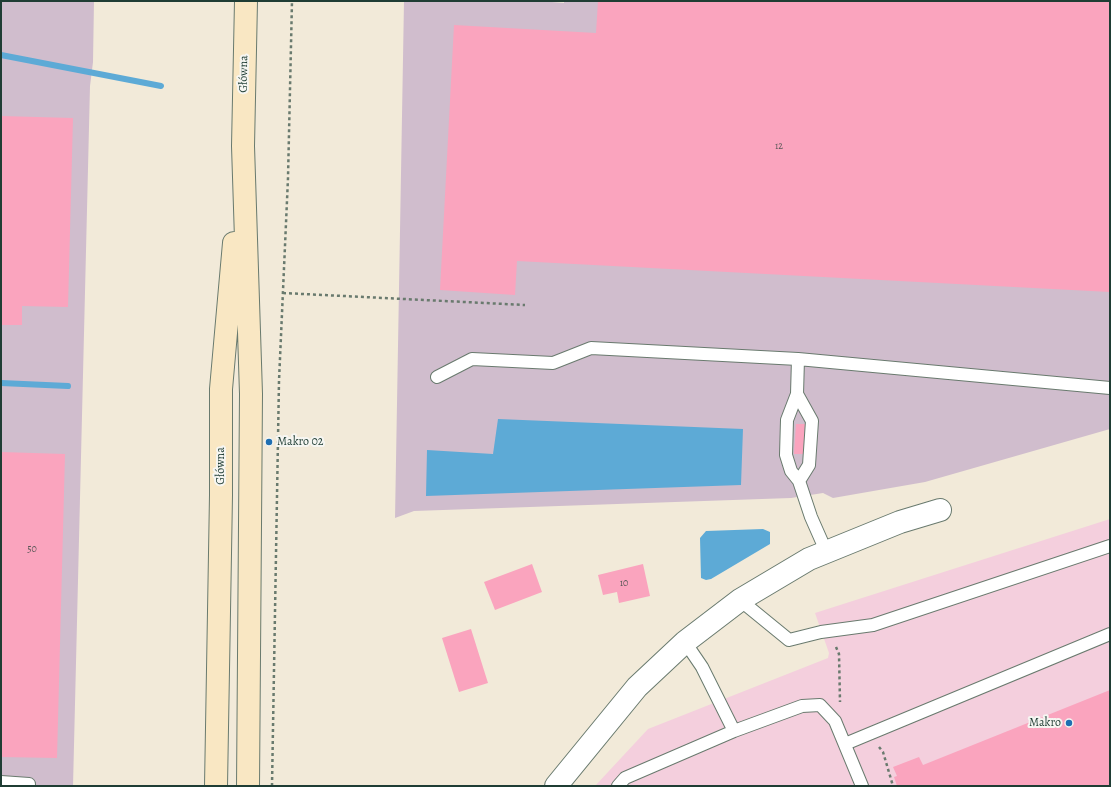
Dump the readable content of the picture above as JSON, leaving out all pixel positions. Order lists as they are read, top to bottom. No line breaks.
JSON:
{"streets":{"main road":["Główna"]},"places":["Makro 02","Makro"],"house_numbers":["12","50","10"]}
